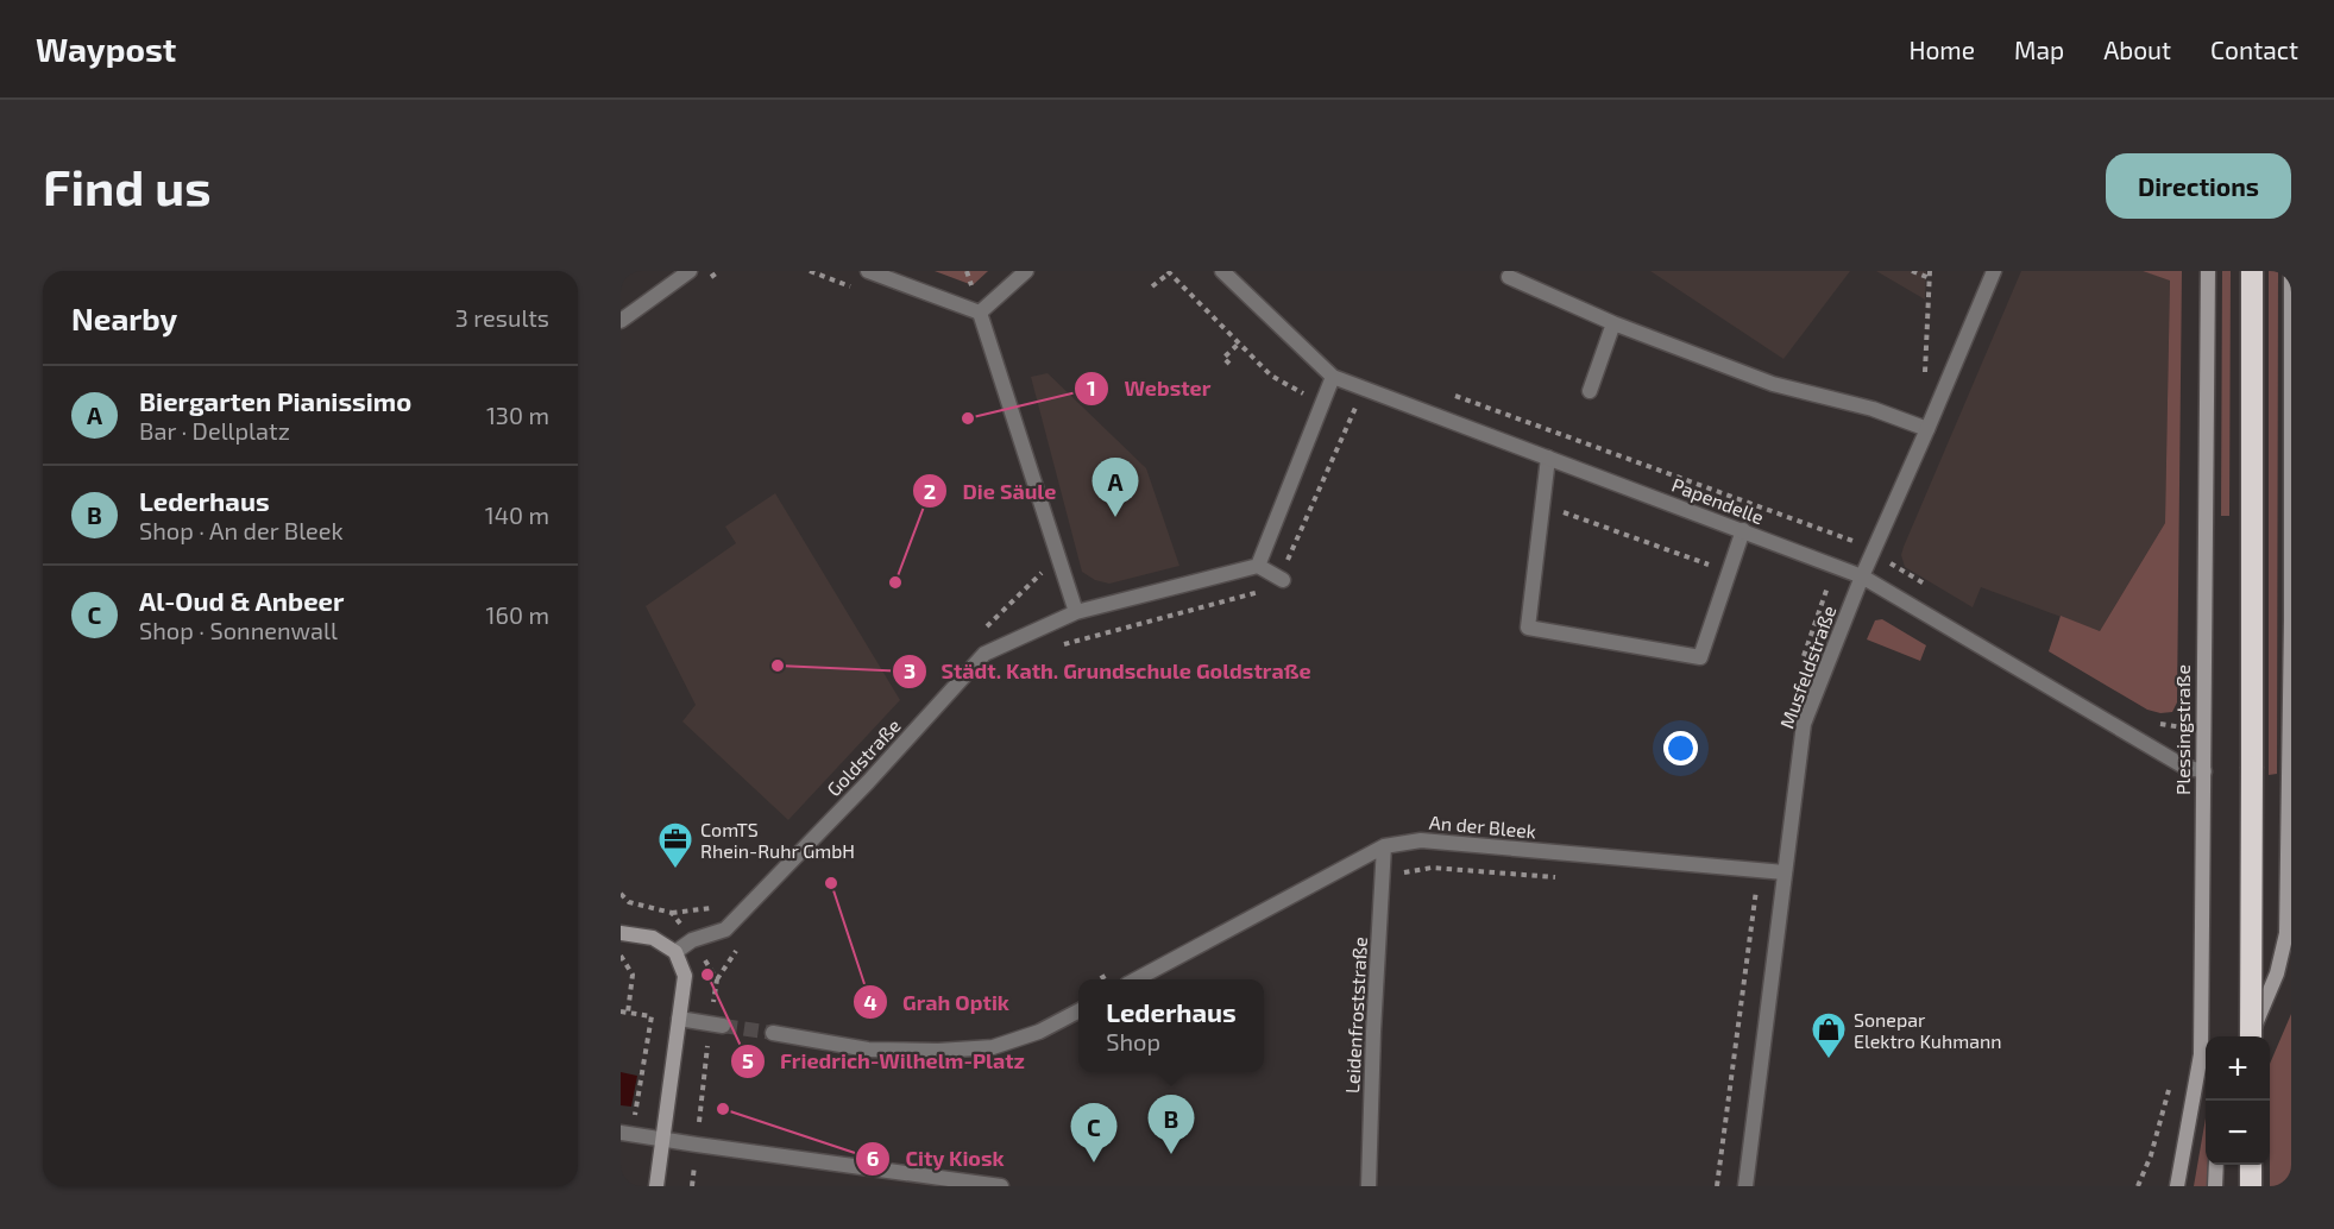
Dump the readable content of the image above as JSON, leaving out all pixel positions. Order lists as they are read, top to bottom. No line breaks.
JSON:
{"streets":{"main road":["Plessingstraße"],"street":["Papendelle","Musfeldstraße","Goldstraße","An der Bleek","Leidenfroststraße"]},"crossings":[["Papendelle","Musfeldstraße"],["Papendelle","Plessingstraße"],["Musfeldstraße","An der Bleek"],["An der Bleek","Leidenfroststraße"]],"places":{"other":["Webster","Die Säule","Städt. Kath. Grundschule Goldstraße","Grah Optik","Friedrich-Wilhelm-Platz","City Kiosk"],"office":["ComTS Rhein-Ruhr GmbH"],"shop":["Sonepar Elektro Kuhmann"]},"page":{"header":"Waypost","nav":["Home","Map","About","Contact"],"buttons":"Directions","title":"Find us","heading":["Nearby","3 results"],"list":[{"mark":"A","name":"Biergarten Pianissimo","note":"Bar · Dellplatz","value":"130 m"},{"mark":"B","name":"Lederhaus","note":"Shop · An der Bleek","value":"140 m"},{"mark":"C","name":"Al-Oud & Anbeer","note":"Shop · Sonnenwall","value":"160 m"}],"pins":["A","B","C"],"popup":["Lederhaus","Shop"],"map_buttons":["+","−"]}}
